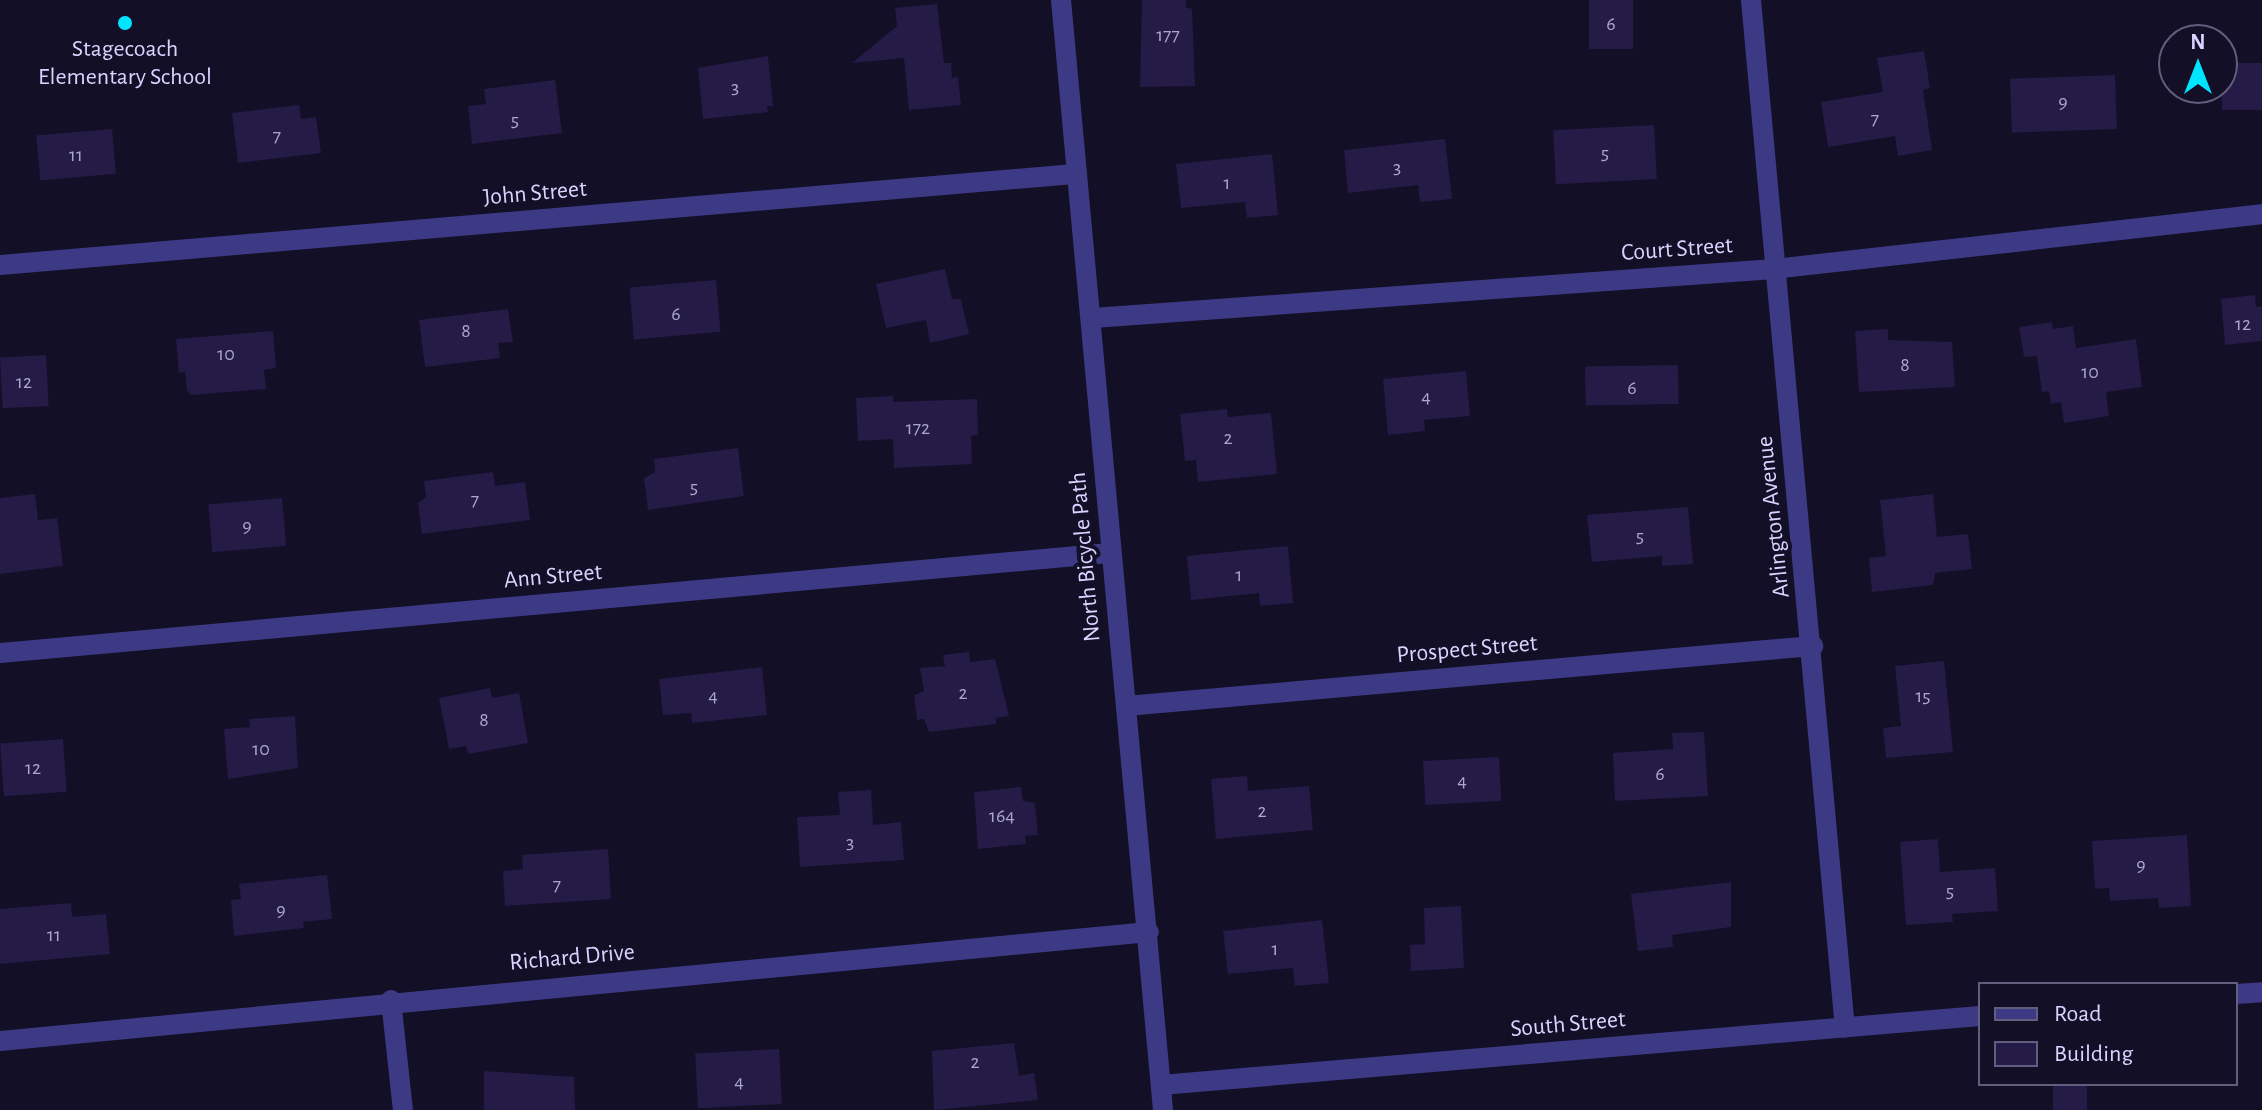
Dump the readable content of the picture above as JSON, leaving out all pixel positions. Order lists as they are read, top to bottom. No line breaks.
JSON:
{"streets":{"street":["John Street","Court Street","Arlington Avenue","North Bicycle Path","Ann Street","Prospect Street","Richard Drive","South Street"]},"crossings":[["John Street","North Bicycle Path"],["Court Street","Arlington Avenue"],["Court Street","North Bicycle Path"],["Arlington Avenue","Prospect Street"],["Arlington Avenue","South Street"],["North Bicycle Path","Ann Street"],["North Bicycle Path","Prospect Street"],["North Bicycle Path","Richard Drive"],["North Bicycle Path","South Street"]],"places":["Stagecoach Elementary School"],"house_numbers":["6","177","3","9","7","5","7","5","11","3","1","6","12","8","10","8","10","12","6","4","172","2","5","7","9","5","1","2","4","15","8","10","12","6","4","2","164","3","9","7","5","9","11","1","2","4"],"legend":["Road","Building"],"north":"top"}
